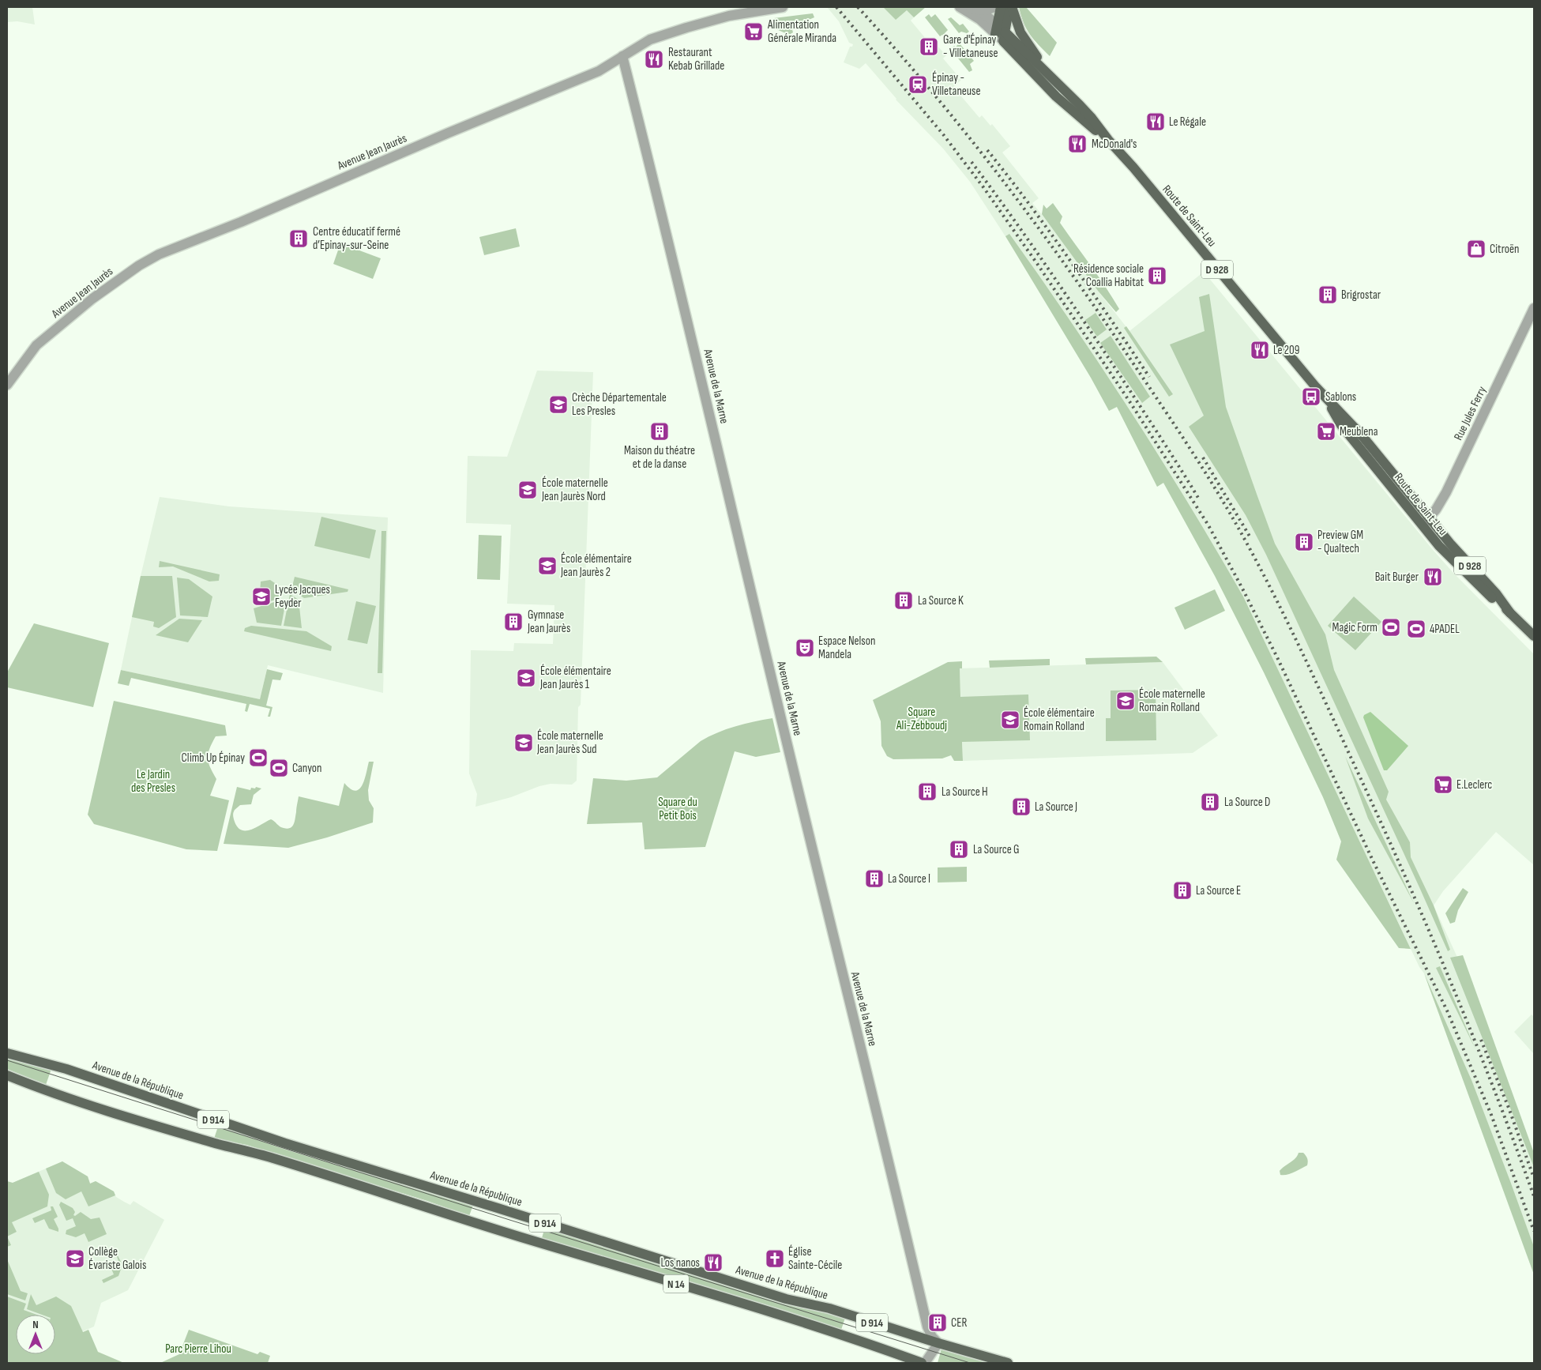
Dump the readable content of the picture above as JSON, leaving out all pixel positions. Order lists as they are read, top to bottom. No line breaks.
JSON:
{"streets":{"main road":["Route de Saint-Leu","D 928","Avenue de la République","D 914","N 14"],"street":["Avenue Jean Jaurès","Avenue de la Marne","Rue Jules Ferry"]},"crossings":[["Avenue Jean Jaurès","Avenue de la Marne"],["Route de Saint-Leu","Rue Jules Ferry"],["Avenue de la Marne","Avenue de la République"],["D 914","N 14"]],"parks":["Square Ali-Zebboudj","Le Jardin des Presles","Square du Petit Bois","Parc Pierre Lihou"],"places":{"supermarket":["Alimentation Générale Miranda","Meublena","E.Leclerc"],"building":["Gare d'Épinay - Villetaneuse","Centre éducatif fermé d’Epinay-sur-Seine","Résidence sociale Coallia Habitat","Brigrostar","Maison du théatre et de la danse","Preview GM - Qualtech","La Source K","Gymnase Jean Jaurès","La Source H","La Source D","La Source J","La Source G","La Source I","La Source E","CER"],"restaurant":["Restaurant Kebab Grillade","Le Régale","McDonald's","Le 209","Bait Burger","Los nanos"],"station":["Épinay - Villetaneuse"],"shop":["Citroën"],"bus stop":["Sablons"],"school or university":["Crèche Départementale Les Presles","École maternelle Jean Jaurès Nord","École élémentaire Jean Jaurès 2","Lycée Jacques Feyder","École élémentaire Jean Jaurès 1","École maternelle Romain Rolland","École élémentaire Romain Rolland","École maternelle Jean Jaurès Sud","Collège Évariste Galois"],"sports":["Magic Form","4PADEL","Climb Up Épinay","Canyon"],"theatre":["Espace Nelson Mandela"],"church":["Église Sainte-Cécile"]},"north":"top"}
